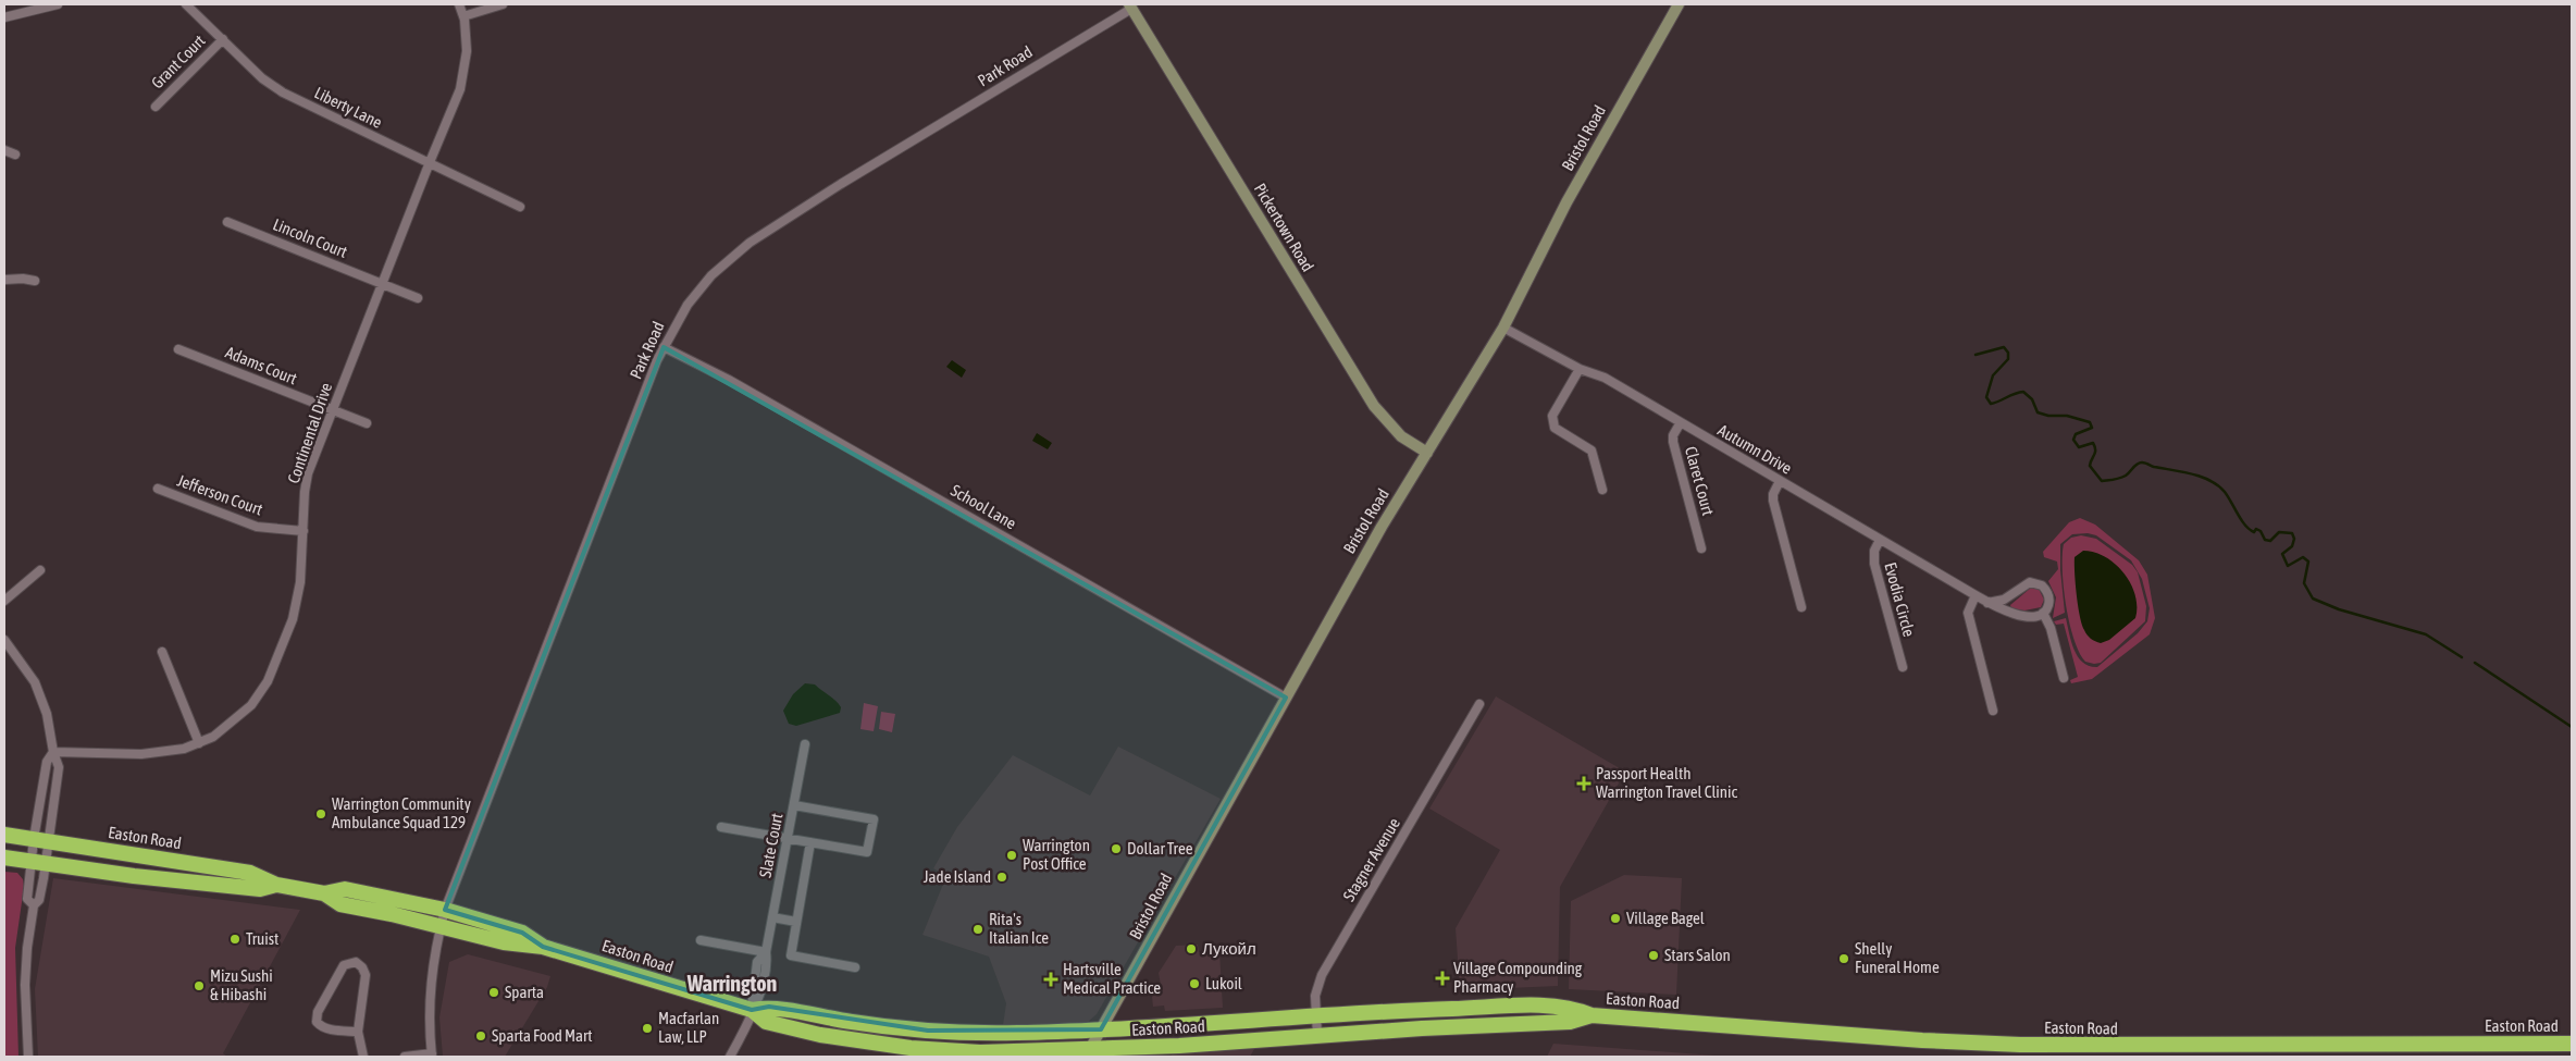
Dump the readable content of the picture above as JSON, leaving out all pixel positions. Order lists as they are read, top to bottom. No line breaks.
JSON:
{"streets":{"highway":["Easton Road"],"main road":["Bristol Road","Pickertown Road"],"street":["Grant Court","Park Road","Liberty Lane","Lincoln Court","Adams Court","Continental Drive","Autumn Drive","Claret Court","Jefferson Court","School Lane","Evodia Circle","Slate Court","Stagner Avenue"]},"crossings":[["Grant Court","Liberty Lane"],["Park Road","Pickertown Road"],["Park Road","School Lane"],["Park Road","Easton Road"],["Liberty Lane","Continental Drive"],["Bristol Road","Pickertown Road"],["Bristol Road","Autumn Drive"],["Bristol Road","School Lane"],["Bristol Road","Easton Road"],["Lincoln Court","Continental Drive"],["Adams Court","Continental Drive"],["Continental Drive","Jefferson Court"],["Autumn Drive","Claret Court"],["Autumn Drive","Evodia Circle"],["Easton Road","Slate Court"],["Easton Road","Stagner Avenue"]],"districts":["Warrington"],"places":{"health":["Passport Health Warrington Travel Clinic","Village Compounding Pharmacy","Hartsville Medical Practice"],"other":["Warrington Community Ambulance Squad 129","Dollar Tree","Warrington Post Office","Jade Island","Village Bagel","Rita's Italian Ice","Truist","Лукойл","Stars Salon","Shelly Funeral Home","Lukoil","Mizu Sushi & Hibashi","Sparta","Macfarlan Law, LLP","Sparta Food Mart"]}}
